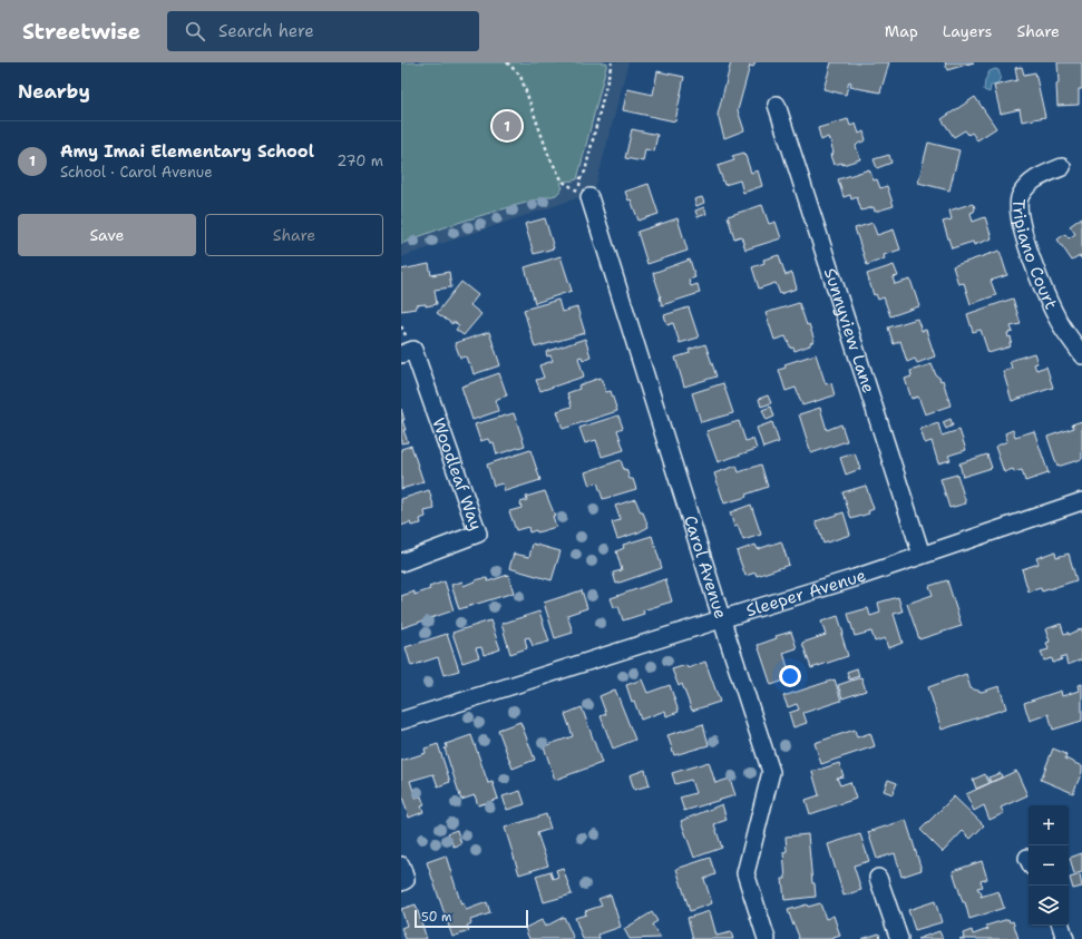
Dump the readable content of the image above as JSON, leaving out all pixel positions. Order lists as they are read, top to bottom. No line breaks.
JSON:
{"streets":{"street":["Tripiano Court","Sunnyview Lane","Woodleaf Way","Carol Avenue","Sleeper Avenue"]},"crossings":[["Sunnyview Lane","Sleeper Avenue"],["Carol Avenue","Sleeper Avenue"]],"scale_bar":"50 m","page":{"header":"Streetwise","search":"Search here","nav":["Map","Layers","Share"],"heading":"Nearby","pins":"1","list":[{"mark":"1","name":"Amy Imai Elementary School","note":"School · Carol Avenue","value":"270 m"}],"buttons":["Save","Share"],"map_buttons":["+","−"],"scale":"50 m"}}
